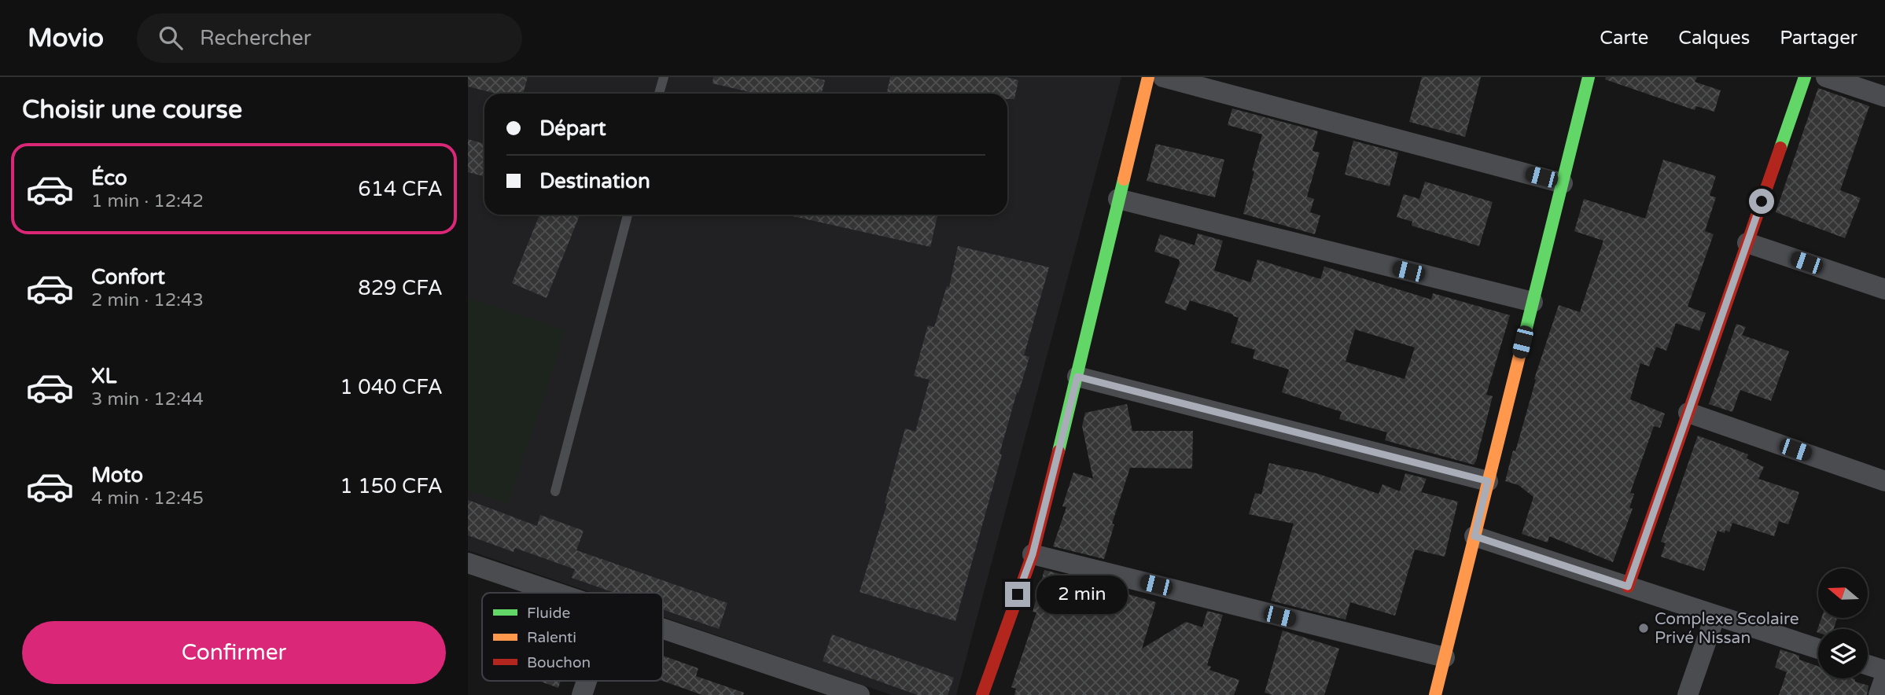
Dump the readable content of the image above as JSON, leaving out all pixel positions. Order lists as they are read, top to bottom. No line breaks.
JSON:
{"places":["Complexe Scolaire Privé Nissan"],"legend":["Fluide","Ralenti","Bouchon"],"north":"left","page":{"header":"Movio","search":"Rechercher","nav":["Carte","Calques","Partager"],"heading":"Choisir une course","banner":["Départ","Destination"],"list":[{"name":"Éco","note":"1 min · 12:42","value":"614 CFA"},{"name":"Confort","note":"2 min · 12:43","value":"829 CFA"},{"name":"XL","note":"3 min · 12:44","value":"1 040 CFA"},{"name":"Moto","note":"4 min · 12:45","value":"1 150 CFA"}],"bubble":"2 min","buttons":"Confirmer"}}
